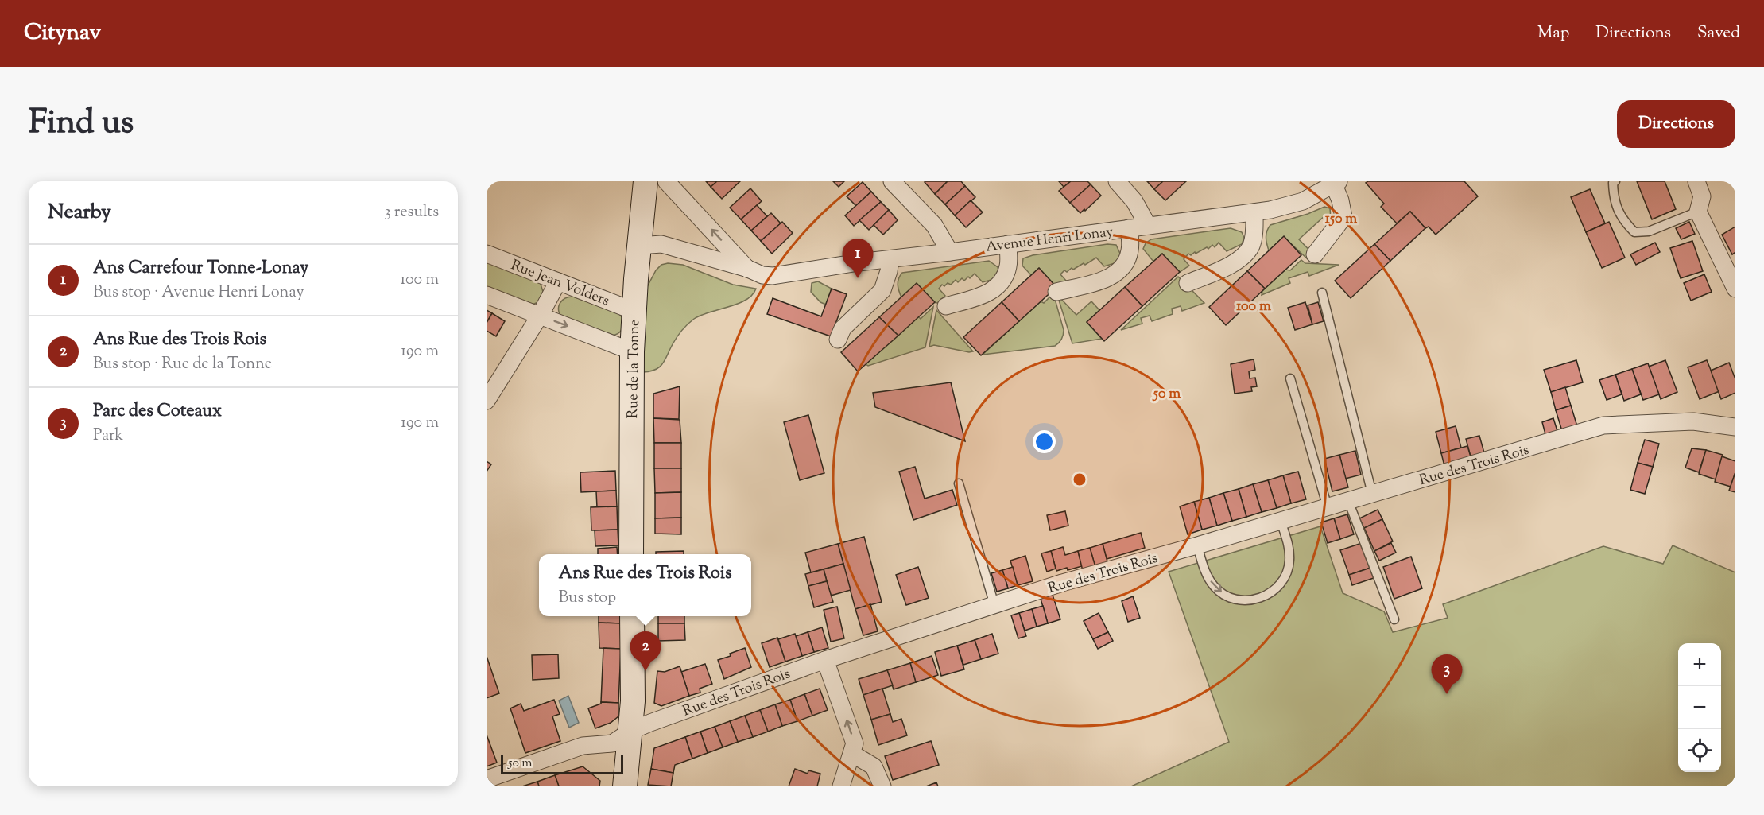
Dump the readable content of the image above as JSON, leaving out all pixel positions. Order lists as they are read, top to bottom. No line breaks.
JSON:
{"streets":{"street":["Avenue Henri Lonay","Rue Jean Volders","Rue de la Tonne","Rue des Trois Rois"]},"crossings":[["Avenue Henri Lonay","Rue de la Tonne"],["Rue Jean Volders","Rue de la Tonne"]],"scale_bar":"50 m","page":{"header":"Citynav","nav":["Map","Directions","Saved"],"title":"Find us","buttons":"Directions","heading":["Nearby","3 results"],"pins":["1","2","3"],"list":[{"mark":"1","name":"Ans Carrefour Tonne-Lonay","note":"Bus stop · Avenue Henri Lonay","value":"100 m"},{"mark":"2","name":"Ans Rue des Trois Rois","note":"Bus stop · Rue de la Tonne","value":"190 m"},{"mark":"3","name":"Parc des Coteaux","note":"Park","value":"190 m"}],"popup":["Ans Rue des Trois Rois","Bus stop"],"map_buttons":["+","−"],"scale":"50 m"},"rings":["150 m","100 m","50 m"]}
